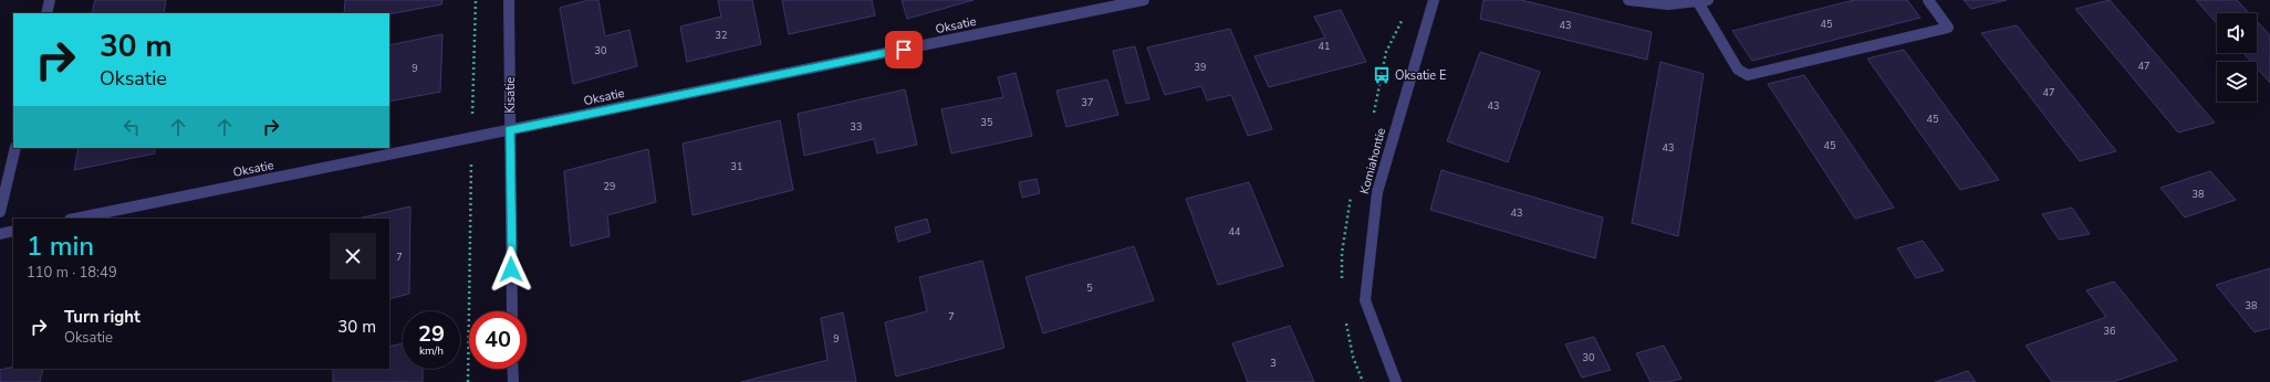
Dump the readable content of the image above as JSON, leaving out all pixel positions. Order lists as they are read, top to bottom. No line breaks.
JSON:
{"streets":{"street":["Oksatie","Kisatie","Komiahontie"]},"crossings":[["Oksatie","Kisatie"]],"places":{"bus stop":["Oksatie E"]},"house_numbers":["45","43","32","41","30","47","39","9","47","37","43","45","35","33","45","43","31","29","38","43","44","7","5","38","7","36","9","30","3"],"page":{"turn":["30 m","Oksatie"],"heading":["1 min","110 m · 18:49"],"list":[{"name":"Turn right","note":"Oksatie","value":"30 m"}],"speed":"29 km/h","limit":"40"}}
